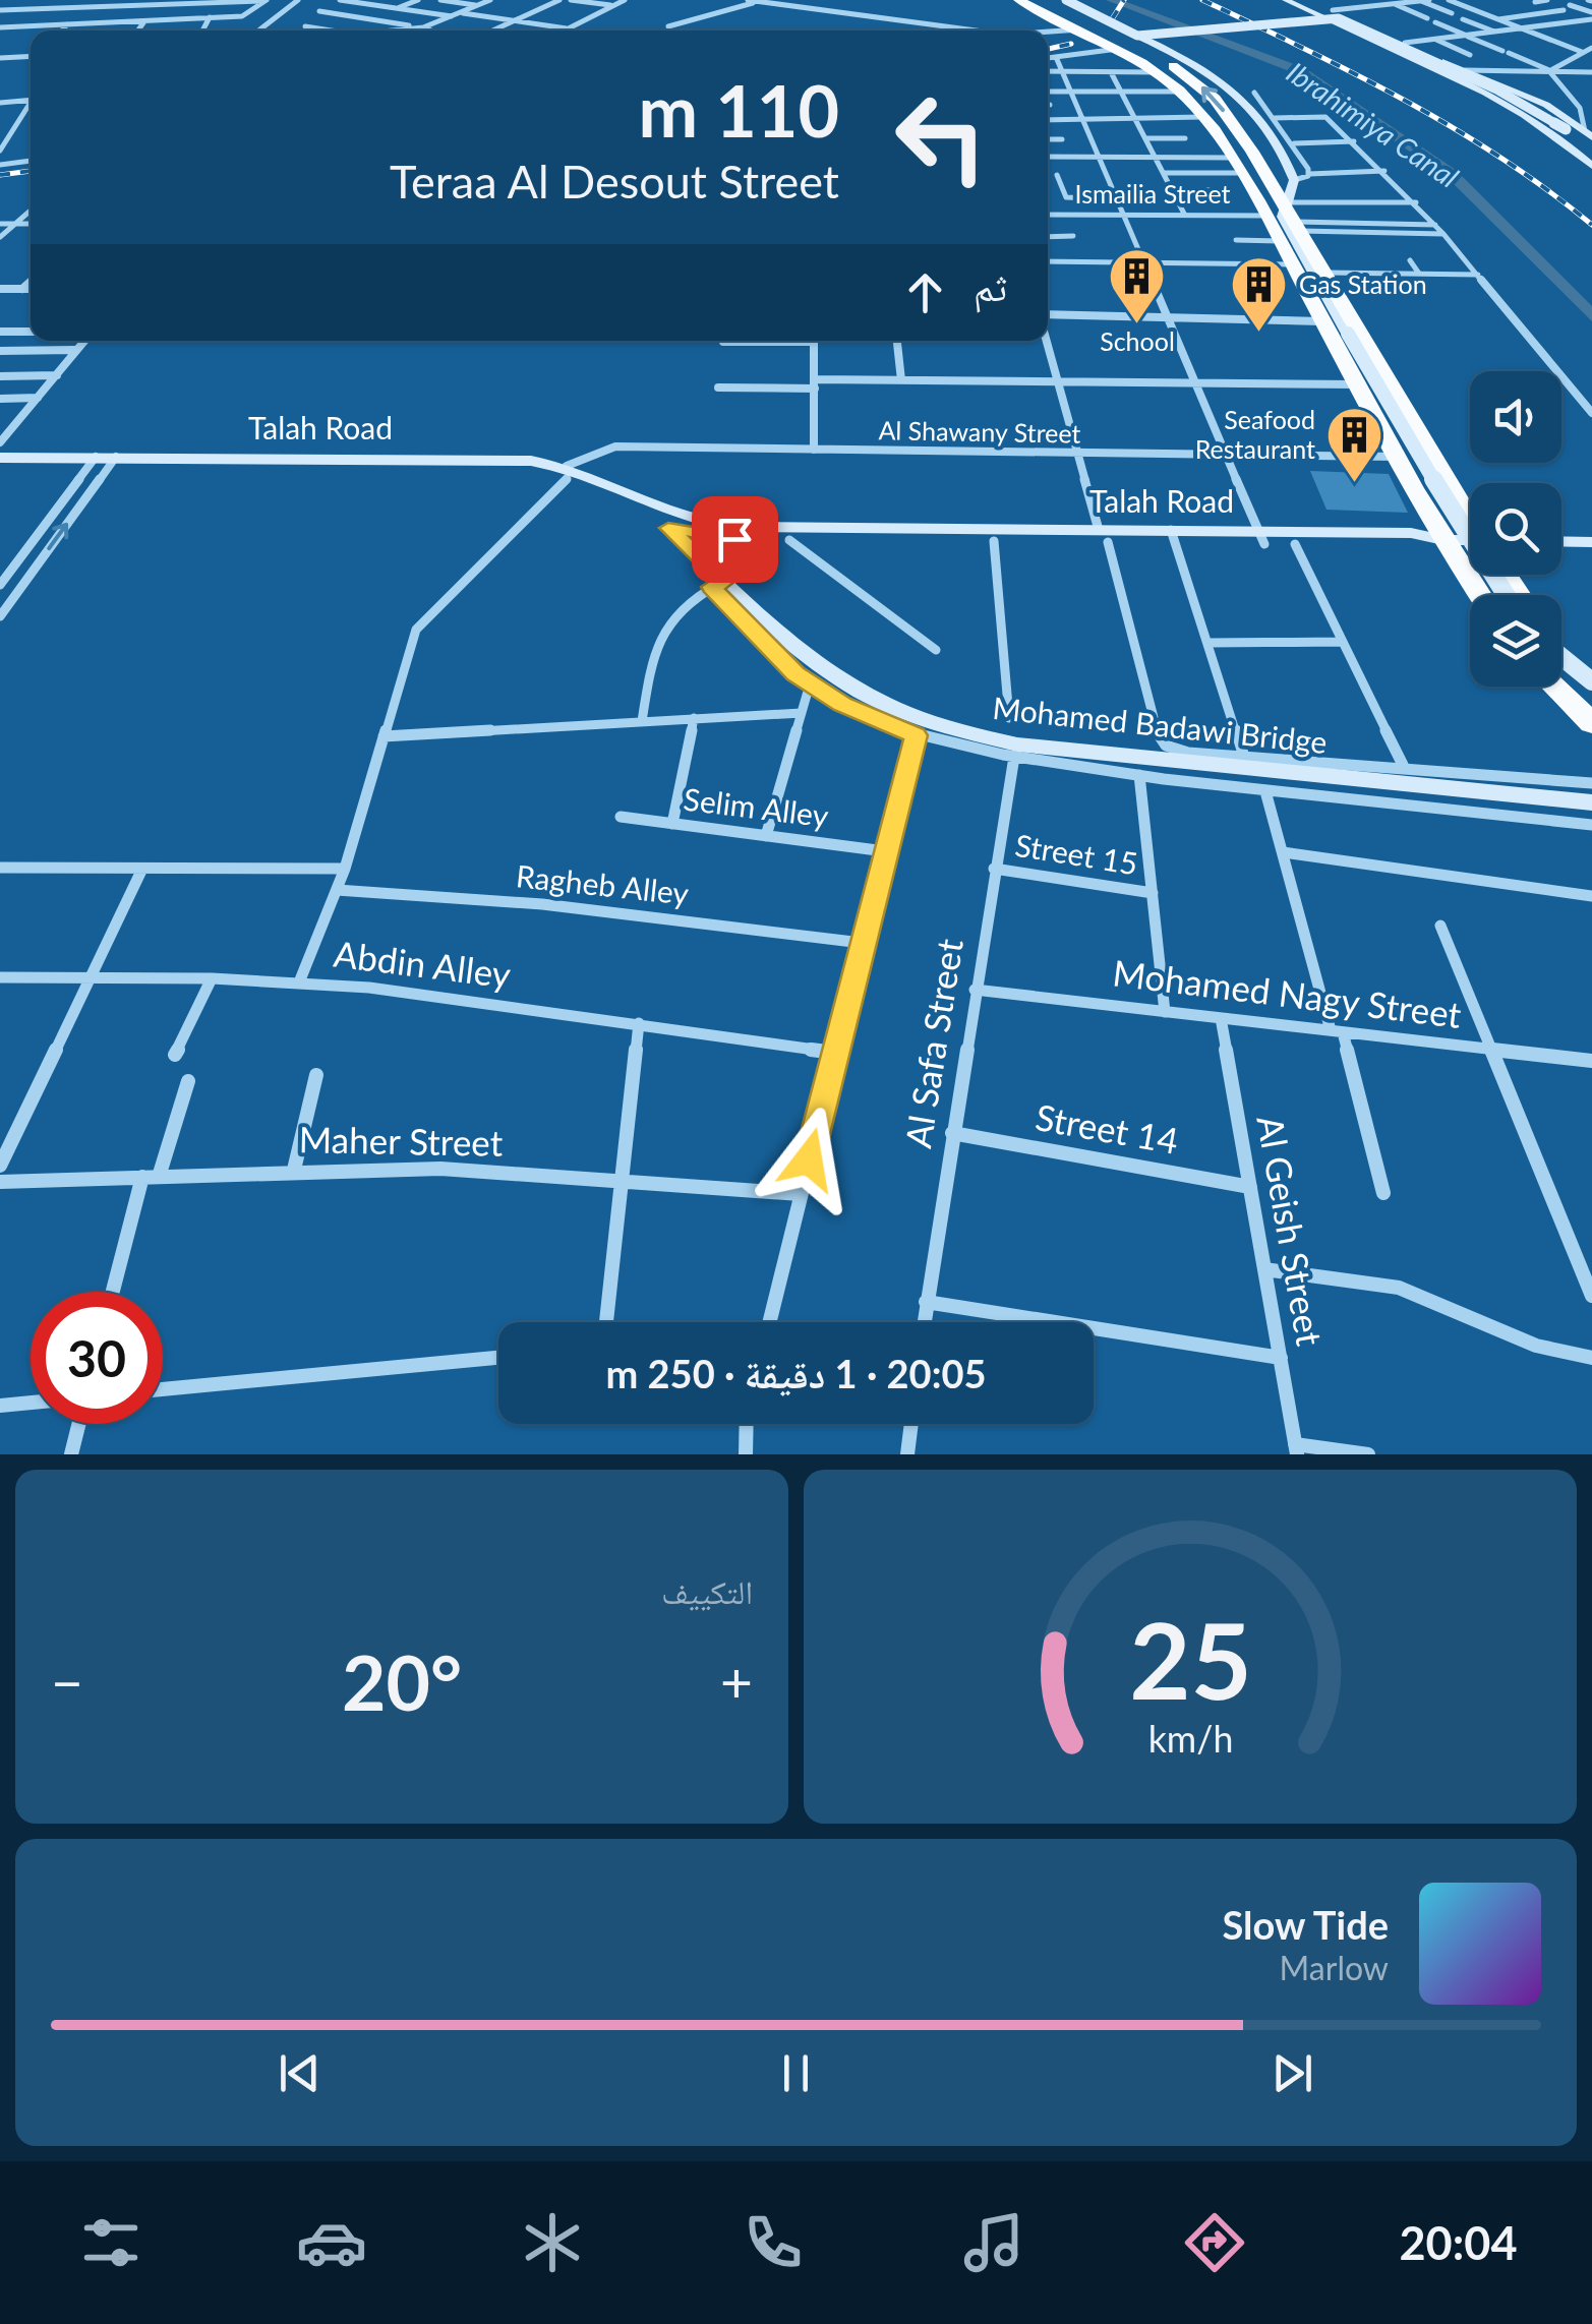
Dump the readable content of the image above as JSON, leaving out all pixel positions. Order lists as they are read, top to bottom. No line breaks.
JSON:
{"streets":{"main road":["Talah Road","Mohamed Badawi Bridge"],"street":["Ismailia Street","Al Shawany Street","Selim Alley","Street 15","Ragheb Alley","Abdin Alley","Mohamed Nagy Street","Al Safa Street","Street 14","Maher Street","Al Geish Street"]},"crossings":[["Talah Road","Al Shawany Street"],["Talah Road","Mohamed Badawi Bridge"],["Street 15","Al Safa Street"],["Mohamed Nagy Street","Al Safa Street"],["Mohamed Nagy Street","Al Geish Street"],["Al Safa Street","Street 14"],["Street 14","Al Geish Street"]],"water":["Ibrahimiya Canal"],"places":{"building":["School","Gas Station","Seafood Restaurant"]},"page":{"turn":["110 m","Teraa Al Desout Street"],"then":"ثم","limit":"30","trip":"20:05 · 1 دقيقة · 250 m","tile":"التكييف","heat":["−","20°","+"],"song":["Slow Tide","Marlow"],"tabs":"20:04","gauge":["25","km/h"]}}
